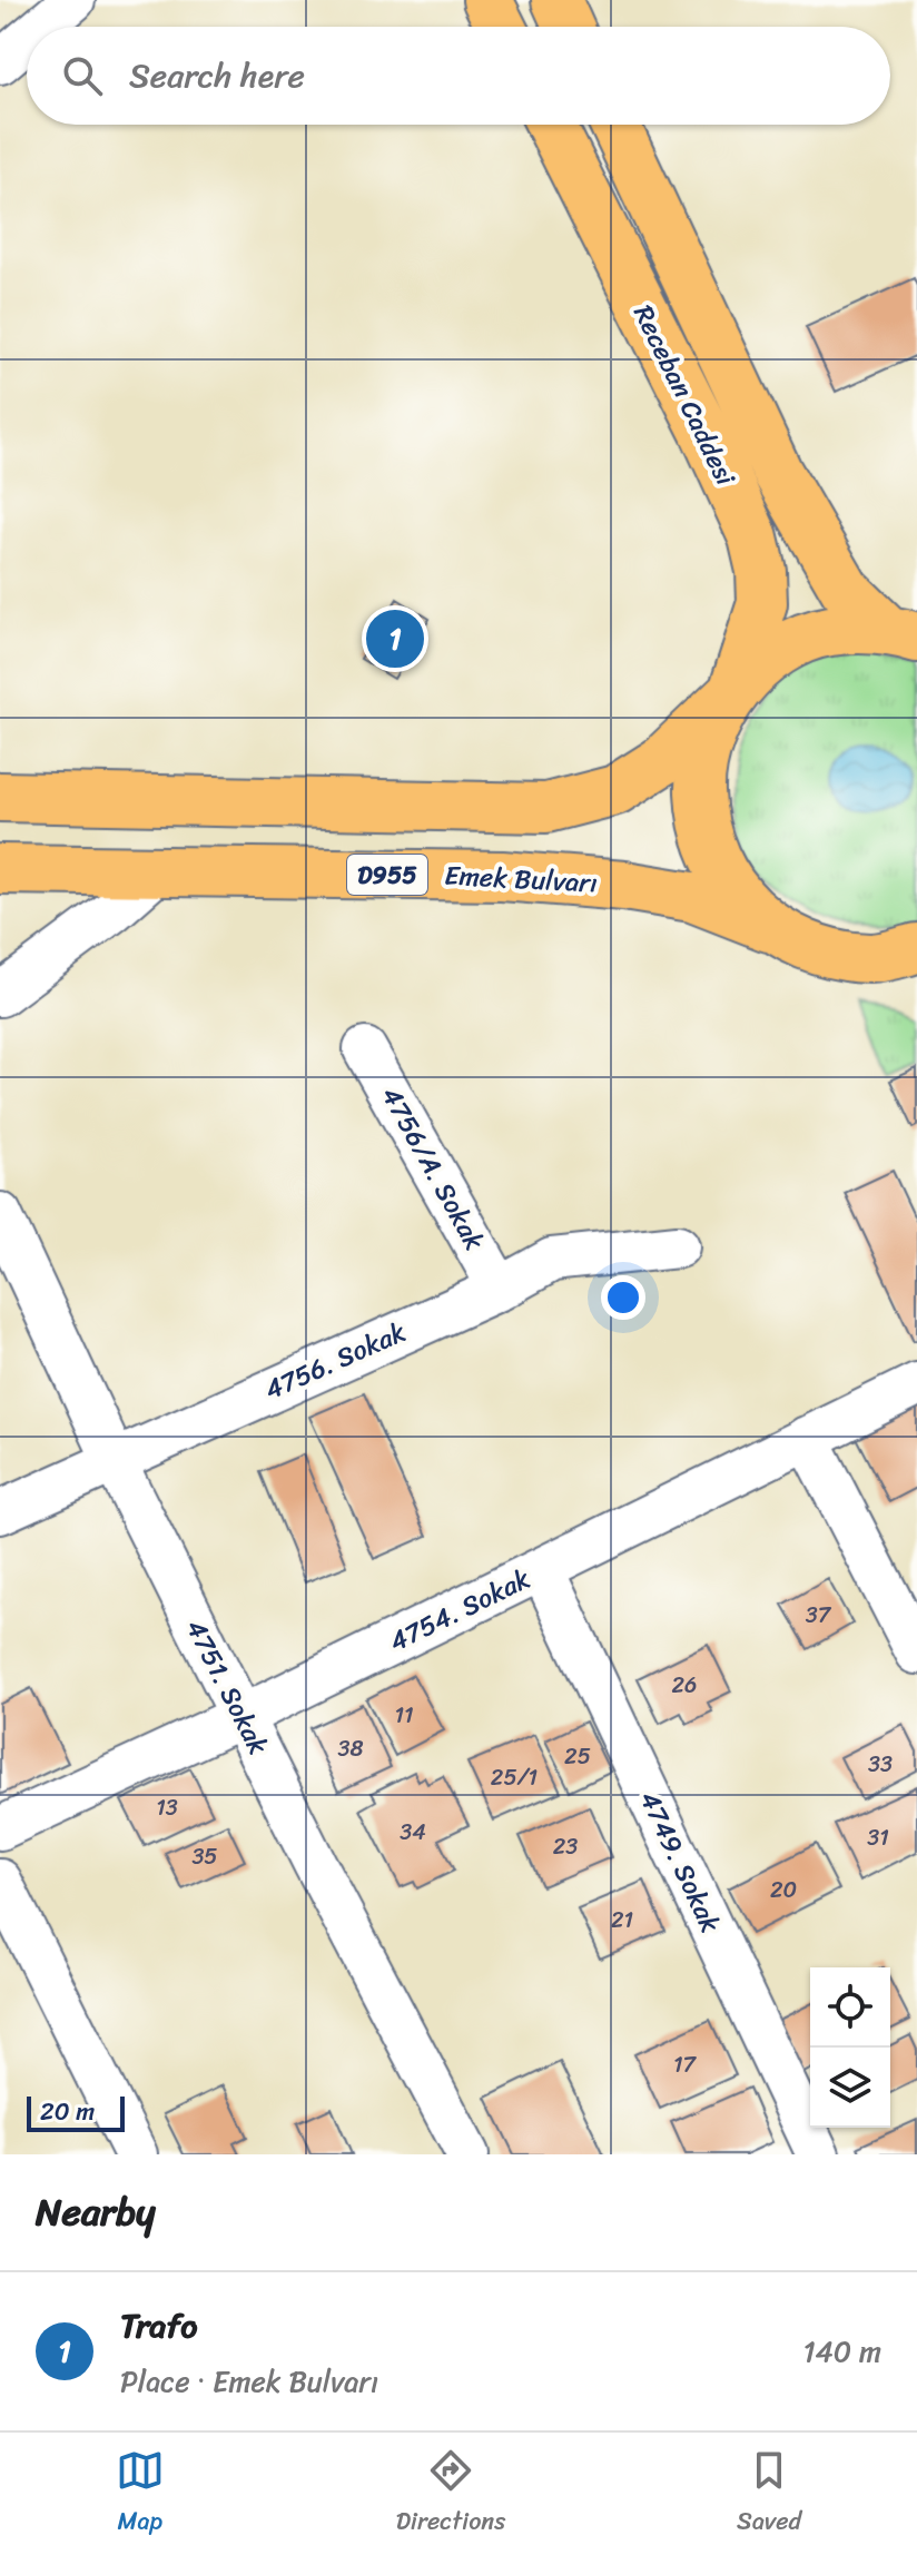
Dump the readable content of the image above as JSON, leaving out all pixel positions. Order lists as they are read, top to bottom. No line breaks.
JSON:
{"streets":{"highway":["Receban Caddesi","D955","Emek Bulvarı"],"street":["4756/A. Sokak","4756. Sokak","4754. Sokak","4751. Sokak","4749. Sokak"]},"crossings":[["Receban Caddesi","D955"],["D955","Emek Bulvarı"],["4756/A. Sokak","4756. Sokak"],["4756. Sokak","4751. Sokak"],["4754. Sokak","4751. Sokak"],["4754. Sokak","4749. Sokak"]],"house_numbers":["37","26","11","38","25","33","25/1","13","34","31","23","35","20","21","17"],"scale_bar":"20 m","page":{"search":"Search here","pins":"1","scale":"20 m","heading":"Nearby","list":[{"mark":"1","name":"Trafo","note":"Place · Emek Bulvarı","value":"140 m"}],"nav":["Map","Directions","Saved"]}}
